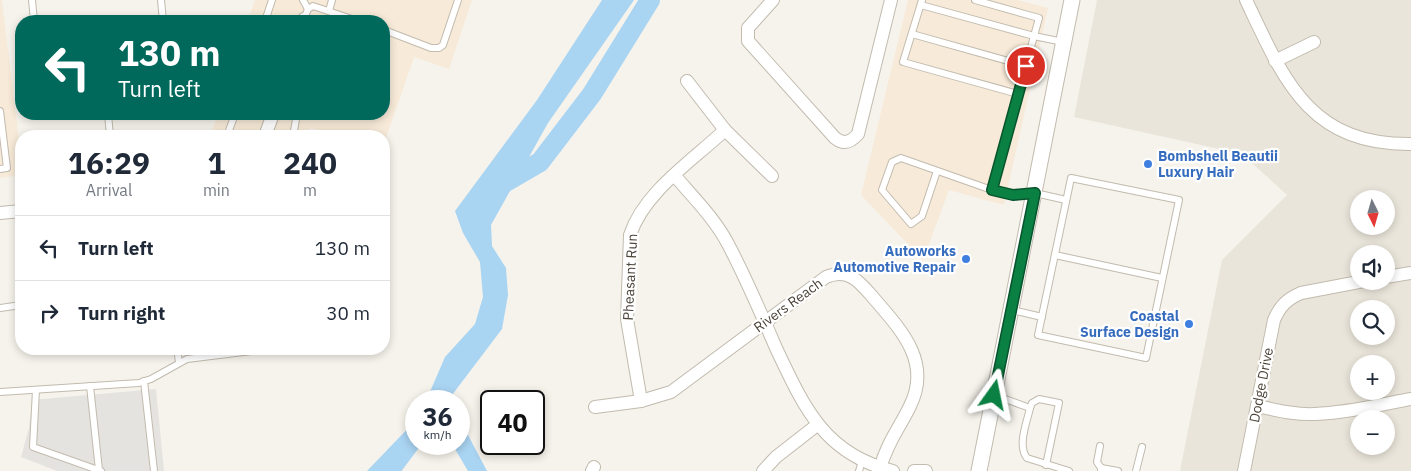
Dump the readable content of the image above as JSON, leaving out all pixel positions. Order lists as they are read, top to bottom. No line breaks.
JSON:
{"streets":{"street":["Pheasant Run","Rivers Reach","Dodge Drive"]},"crossings":[["Pheasant Run","Rivers Reach"]],"places":["Bombshell Beautii Luxury Hair","Autoworks Automotive Repair","Coastal Surface Design"],"north":"bottom","page":{"turn":["130 m","Turn left"],"eta":["16:29","Arrival","1","min","240","m"],"map_buttons":["+","−"],"list":[{"name":"Turn left","value":"130 m"},{"name":"Turn right","value":"30 m"}],"speed":"36 km/h","limit":"40"}}
